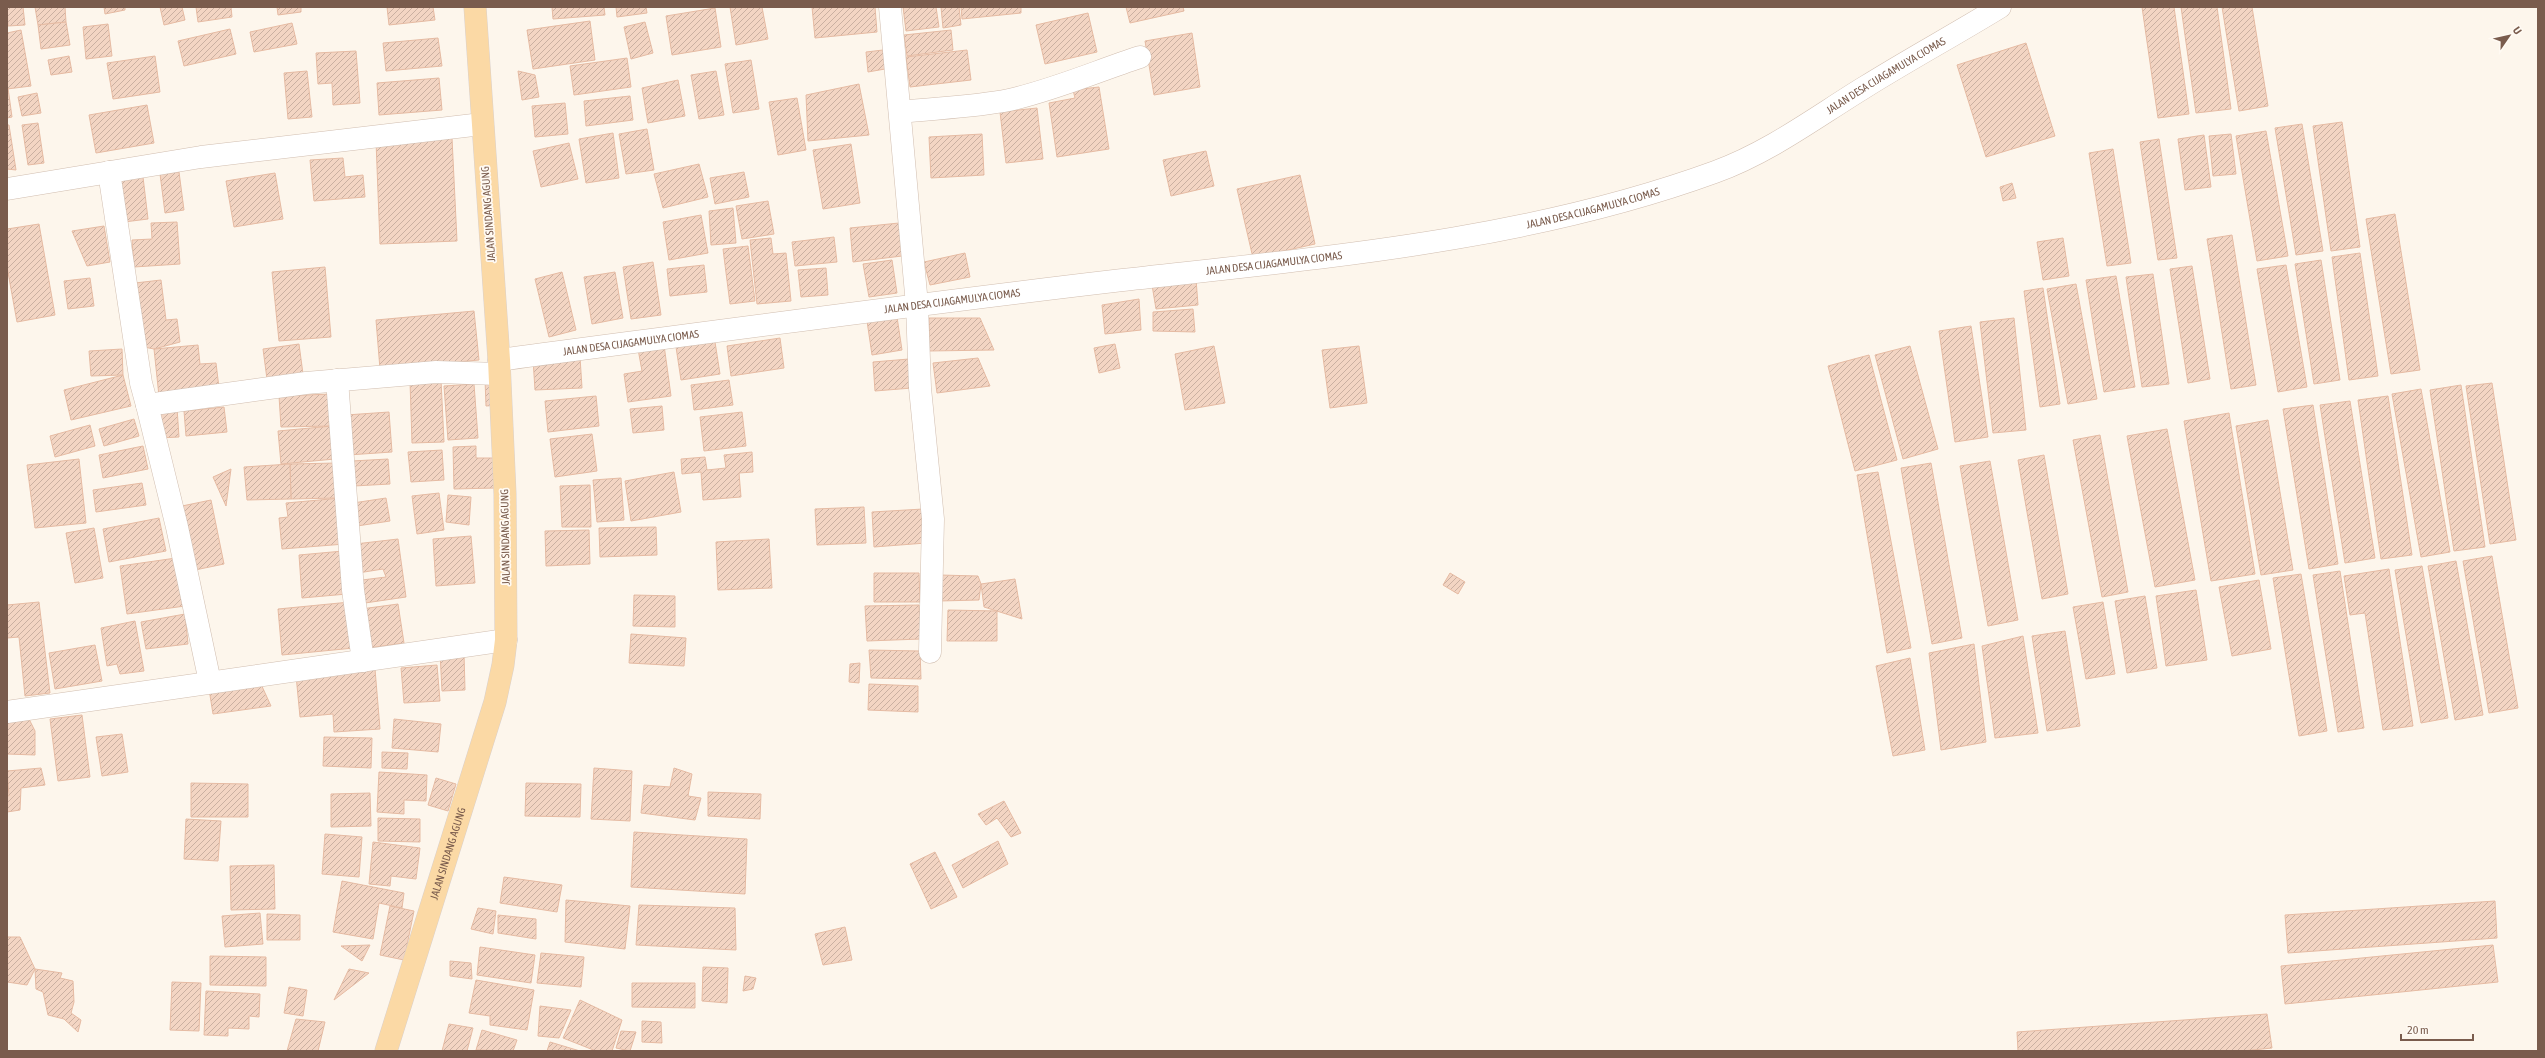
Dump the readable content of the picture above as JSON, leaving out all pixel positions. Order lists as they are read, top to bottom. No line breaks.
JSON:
{"streets":{"main road":["JALAN SINDANG AGUNG"],"street":["JALAN DESA CIJAGAMULYA CIOMAS"]},"crossings":[["JALAN DESA CIJAGAMULYA CIOMAS","JALAN SINDANG AGUNG"]],"scale_bar":"20 m","north":"top right"}
